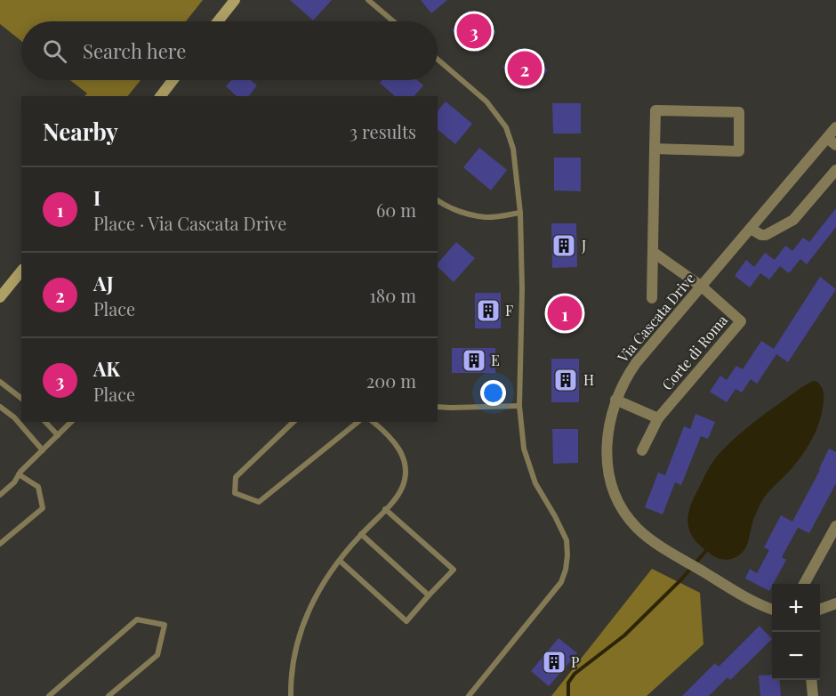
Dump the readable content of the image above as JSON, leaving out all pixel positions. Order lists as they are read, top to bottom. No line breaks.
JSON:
{"streets":{"street":["Via Cascata Drive","Corte di Roma"]},"crossings":[["Via Cascata Drive","Corte di Roma"]],"places":{"building":["J","F","E","H","P"]},"page":{"pins":["3","2","1"],"search":"Search here","heading":["Nearby","3 results"],"list":[{"mark":"1","name":"I","note":"Place · Via Cascata Drive","value":"60 m"},{"mark":"2","name":"AJ","note":"Place","value":"180 m"},{"mark":"3","name":"AK","note":"Place","value":"200 m"}],"map_buttons":["+","−"]}}
